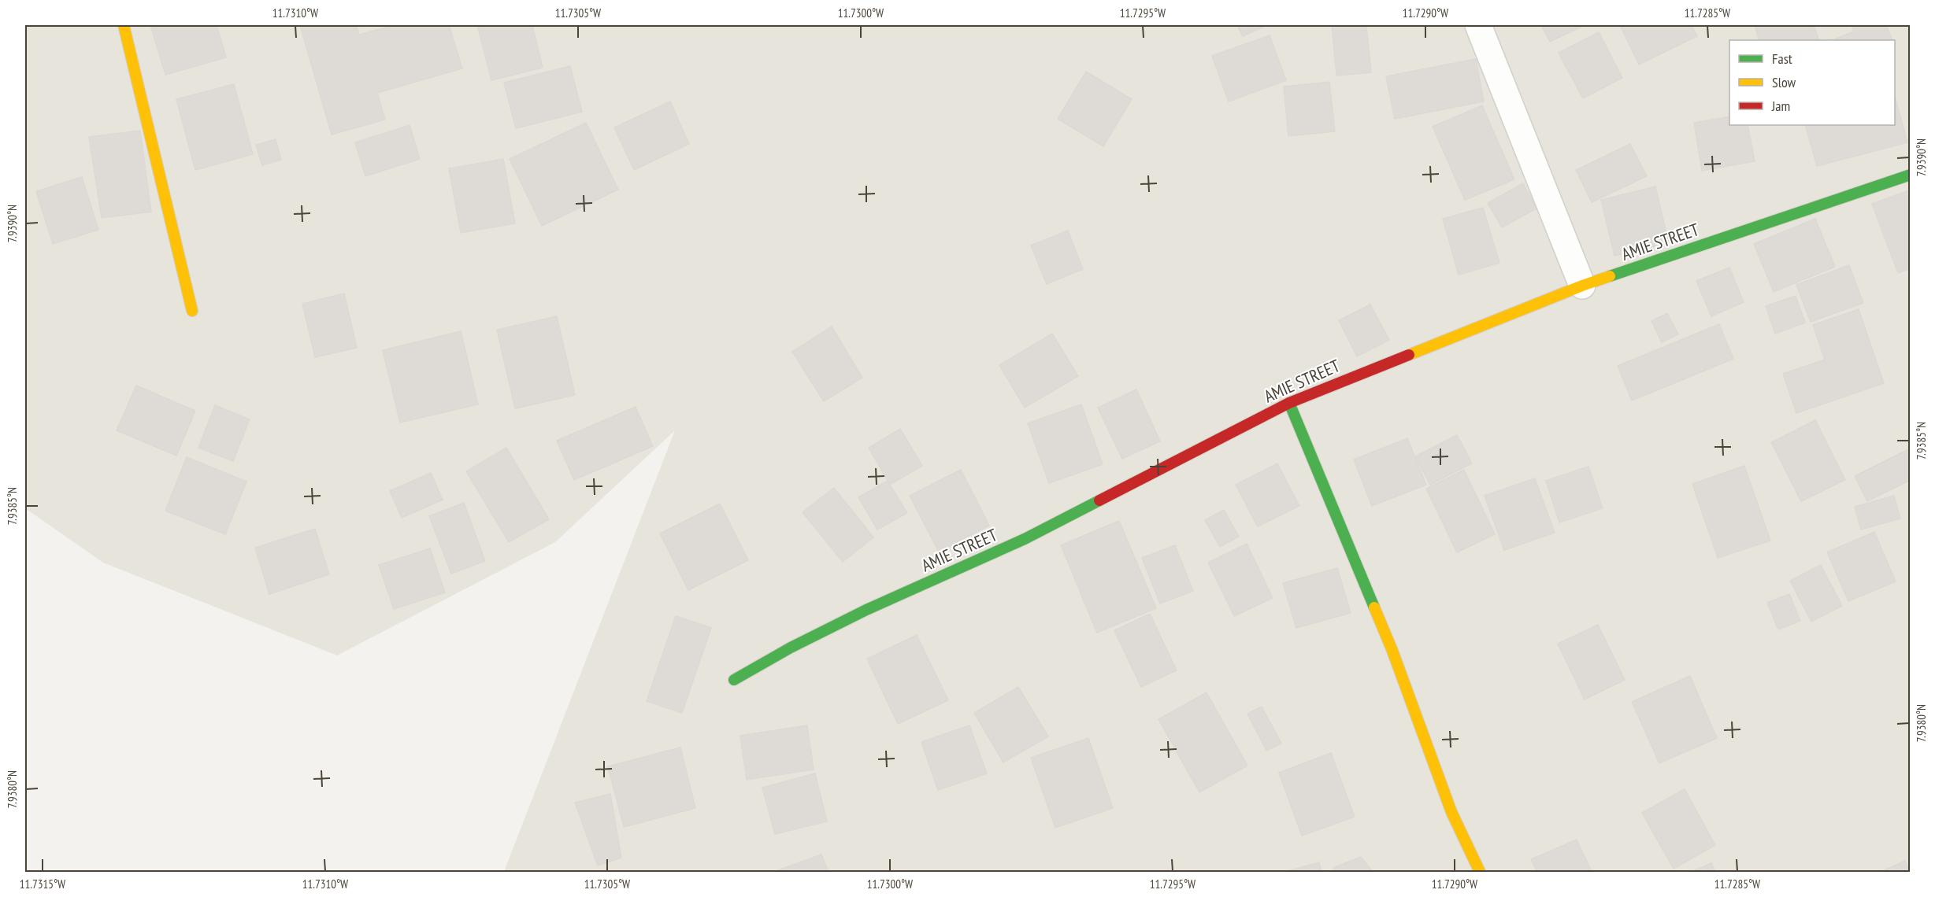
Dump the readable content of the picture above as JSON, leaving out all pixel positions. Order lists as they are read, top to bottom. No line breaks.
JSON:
{"streets":{"street":["AMIE STREET"]},"legend":["Fast","Slow","Jam"],"coordinates":["11.7310°W","11.7305°W","11.7300°W","11.7295°W","11.7290°W","11.7285°W","7.9390°N","7.9385°N","7.9380°N","11.7315°W"]}
